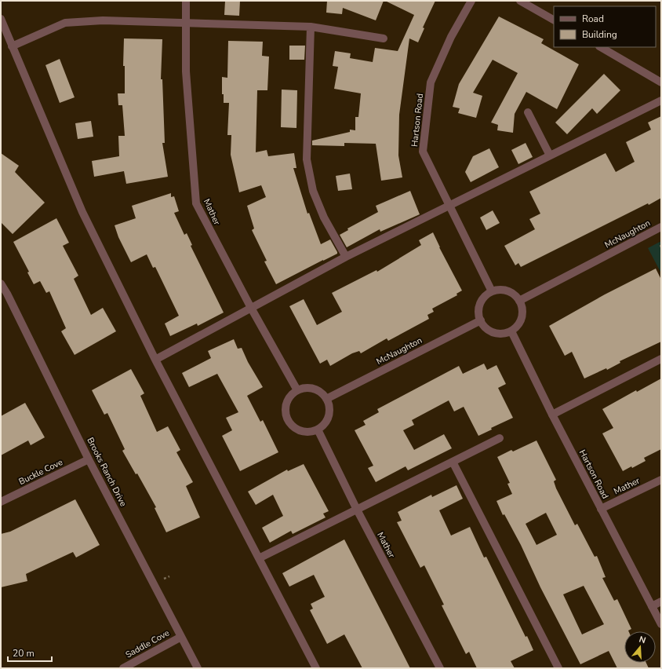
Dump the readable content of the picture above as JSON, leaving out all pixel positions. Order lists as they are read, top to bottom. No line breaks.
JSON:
{"streets":{"street":["Hartson Road","Mather","McNaughton","Buckle Cove","Brooks Ranch Drive","Saddle Cove"]},"crossings":[["Hartson Road","Mather"],["Hartson Road","McNaughton"],["Mather","McNaughton"],["Buckle Cove","Brooks Ranch Drive"],["Brooks Ranch Drive","Saddle Cove"]],"legend":["Road","Building"],"scale_bar":"20 m","north":"top"}
